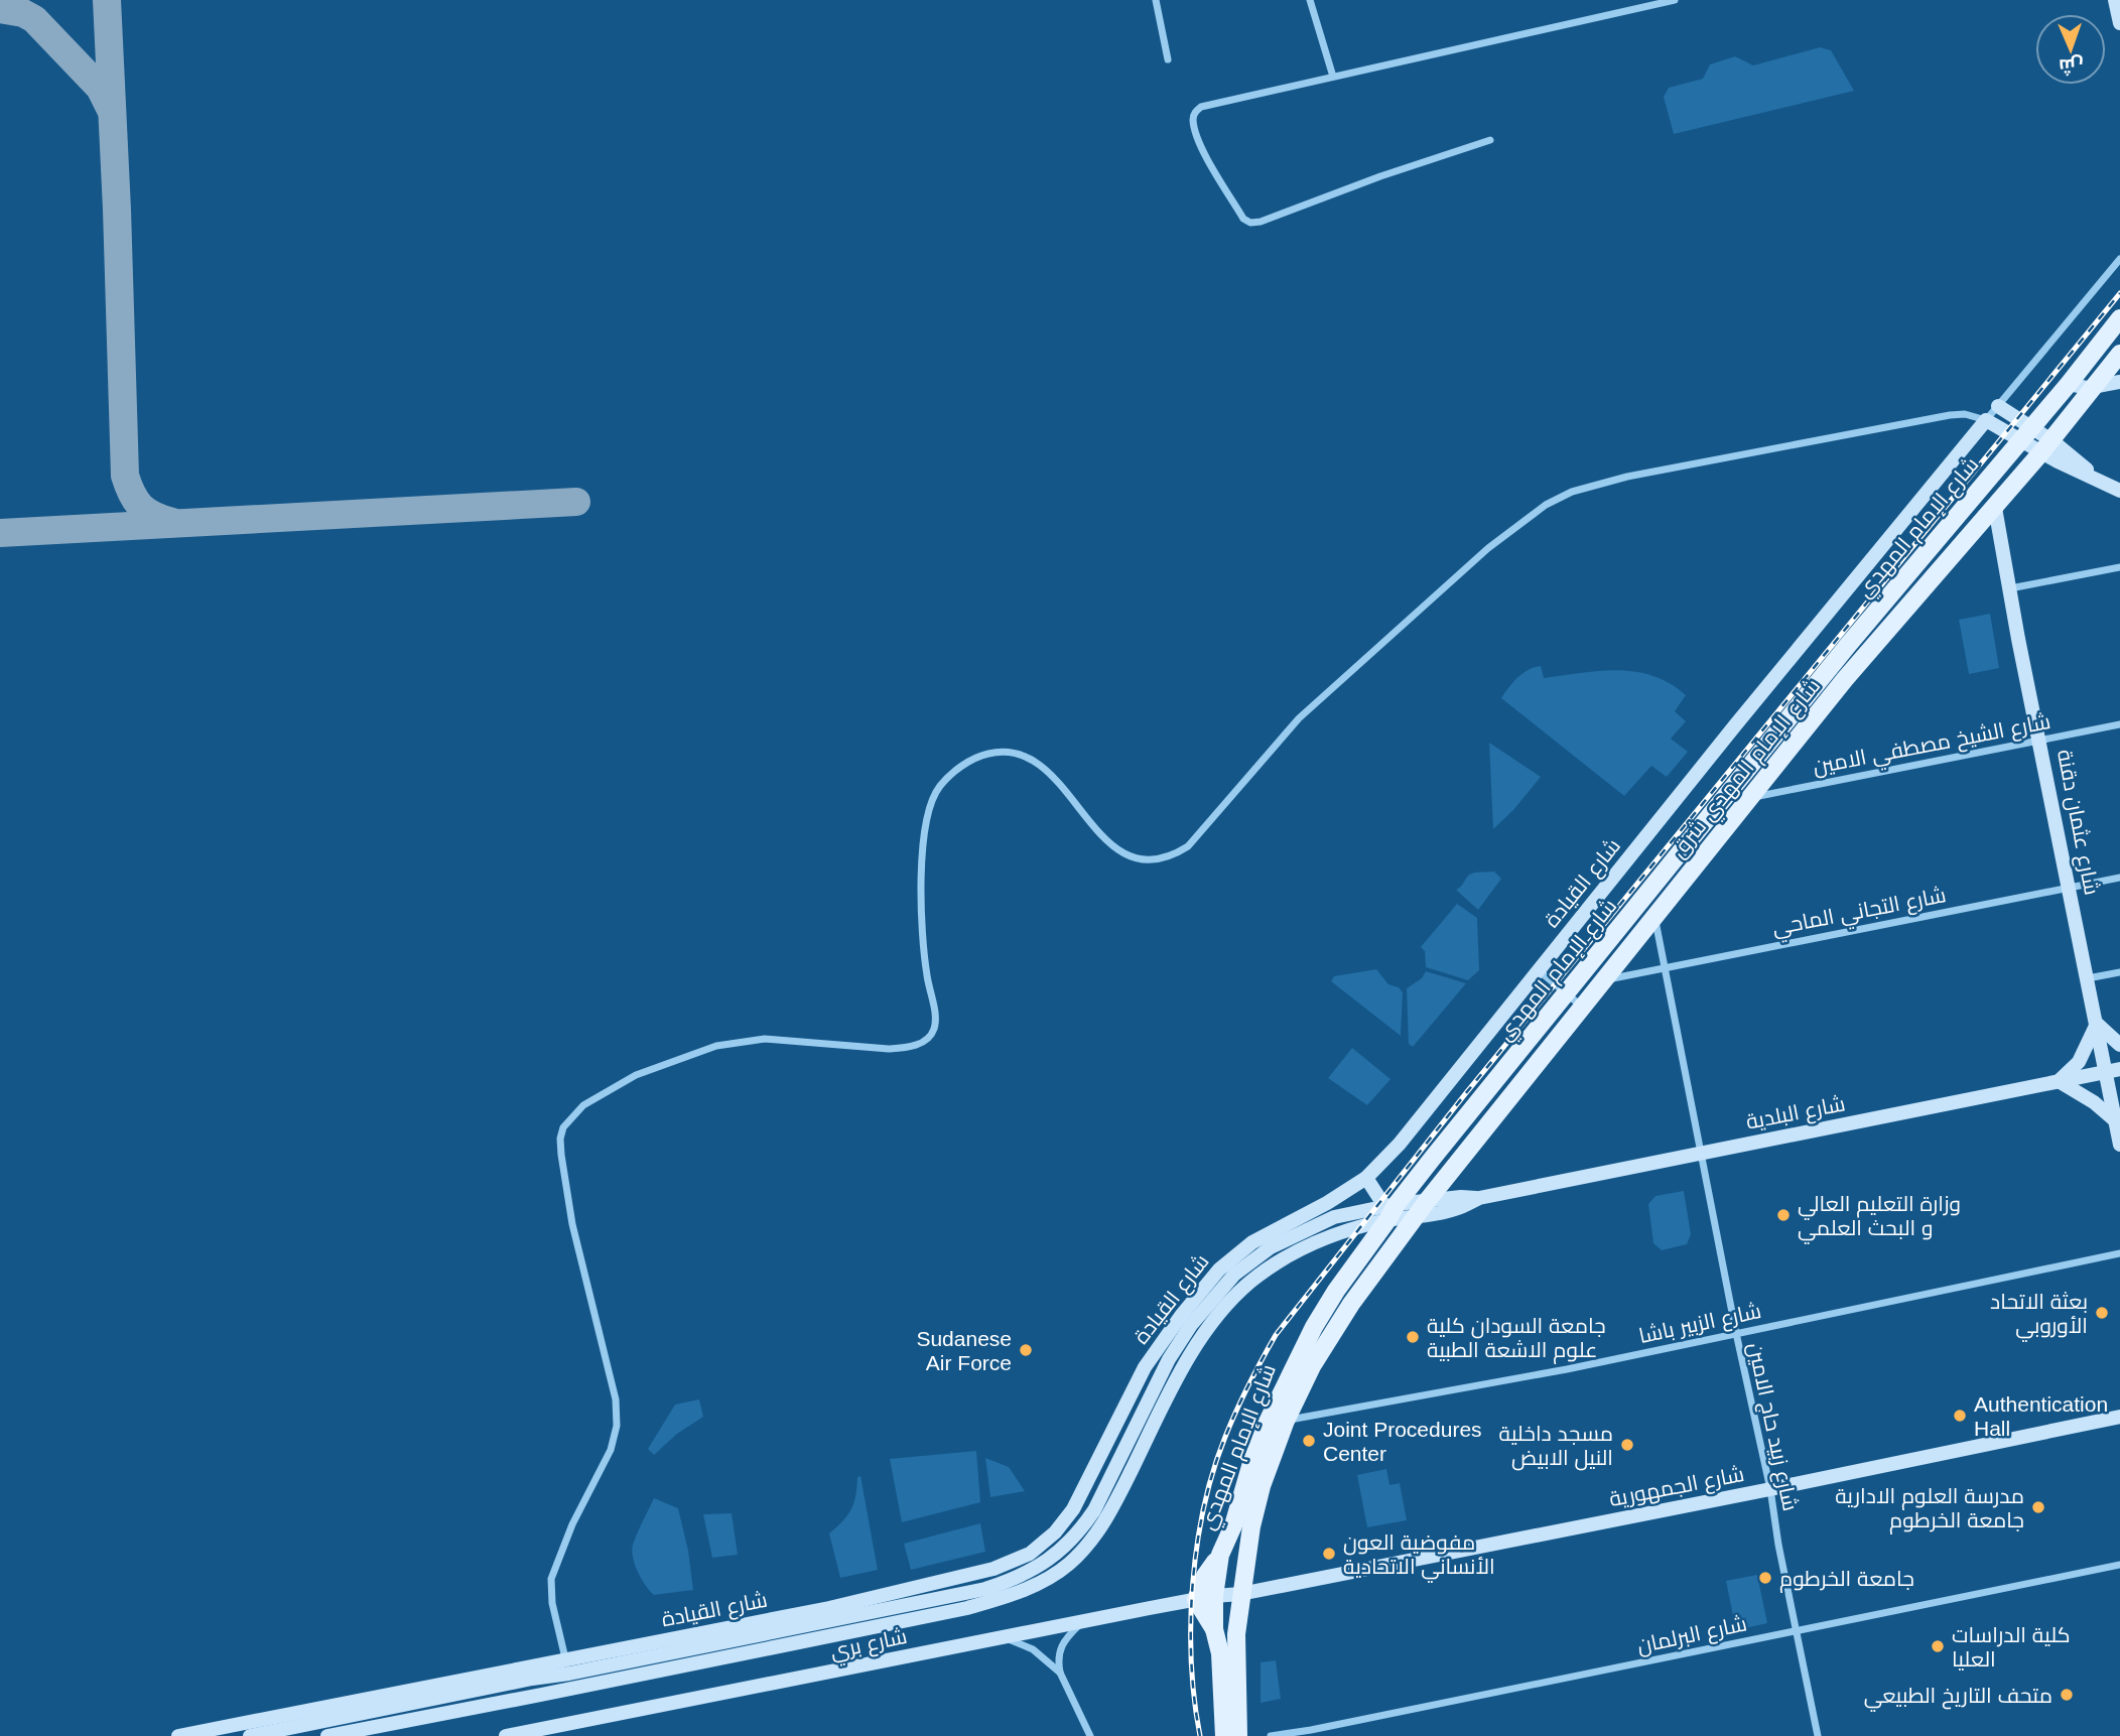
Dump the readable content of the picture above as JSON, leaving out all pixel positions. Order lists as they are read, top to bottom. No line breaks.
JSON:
{"streets":{"main road":["شارع الإمام المهدي","شارع الإمام المهدي شرق","شارع عثمان دقنة","شارع القيادة","شارع البلدية","شارع الجمهورية","شارع بري"],"street":["شارع الشيخ مصطفي الامين","شارع التجاني الماحي","شارع الزبير باشا","شارع زبيد حاج الامين","شارع البرلمان"]},"crossings":[["شارع الإمام المهدي","شارع الإمام المهدي شرق"],["شارع الإمام المهدي","شارع القيادة"],["شارع الإمام المهدي","شارع الزبير باشا"],["شارع الإمام المهدي","شارع الجمهورية"],["شارع الإمام المهدي","شارع بري"],["شارع الشيخ مصطفي الامين","شارع الإمام المهدي شرق"],["شارع الشيخ مصطفي الامين","شارع عثمان دقنة"],["شارع الإمام المهدي شرق","شارع عثمان دقنة"],["شارع الإمام المهدي شرق","شارع القيادة"],["شارع الإمام المهدي شرق","شارع التجاني الماحي"],["شارع الإمام المهدي شرق","شارع زبيد حاج الامين"],["شارع عثمان دقنة","شارع التجاني الماحي"],["شارع عثمان دقنة","شارع البلدية"],["شارع القيادة","شارع البلدية"],["شارع التجاني الماحي","شارع زبيد حاج الامين"],["شارع البلدية","شارع زبيد حاج الامين"],["شارع الزبير باشا","شارع زبيد حاج الامين"],["شارع زبيد حاج الامين","شارع الجمهورية"],["شارع زبيد حاج الامين","شارع البرلمان"],["شارع الجمهورية","شارع بري"]],"places":["وزارة التعليم العالي و البحث العلمي","بعثة الاتحاد الأوروبي","جامعة السودان كلية علوم الاشعة الطبية","Sudanese Air Force","Authentication Hall","Joint Procedures Center","مسجد داخلية النيل الابيض","مدرسة العلوم الادارية جامعة الخرطوم","مفوضية العون الأنساني الاتحادية","جامعة الخرطوم","كلية الدراسات العليا","متحف التاريخ الطبيعي"],"north":"bottom"}
